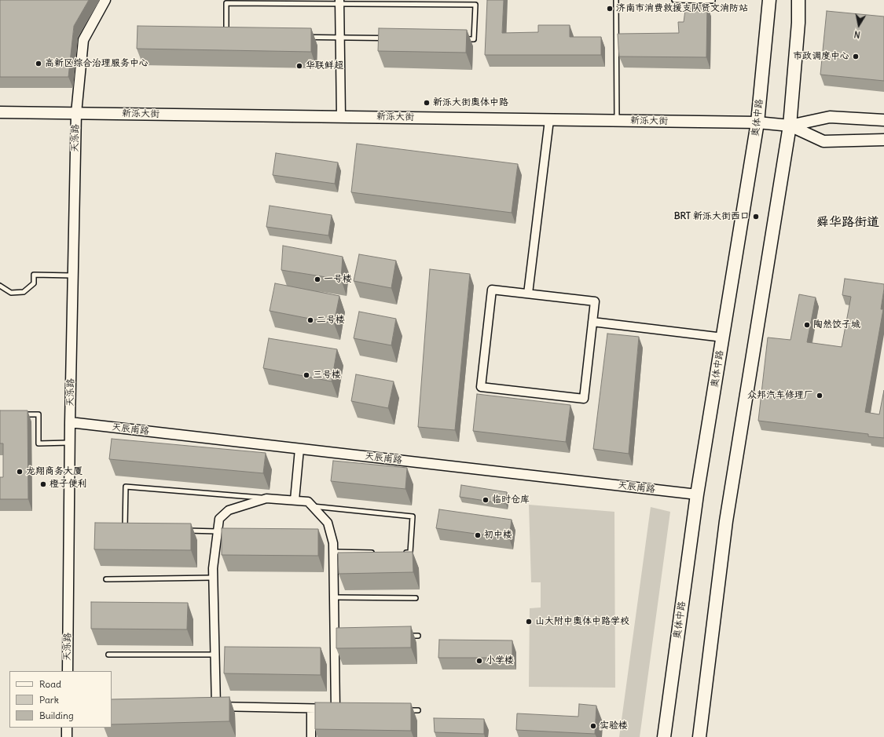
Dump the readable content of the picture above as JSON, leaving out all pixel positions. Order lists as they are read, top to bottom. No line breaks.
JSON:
{"streets":{"main road":["新泺大街","奥体中路"],"street":["天泺路","天辰南路"]},"crossings":[["新泺大街","奥体中路"],["新泺大街","天泺路"],["奥体中路","天辰南路"],["天泺路","天辰南路"]],"districts":["舜华路街道"],"places":["济南市消费救援支队贤文消防站","市政调度中心","高新区综合治理服务中心","华联鲜超","新泺大街奥体中路","BRT 新泺大街西口","一号楼","二号楼","陶然饺子城","三号楼","众邦汽车修理厂","龙翔商务大厦","橙子便利","临时仓库","初中楼","山大附中奥体中路学校","小学楼","实验楼"],"legend":["Road","Park","Building"],"north":"bottom"}
